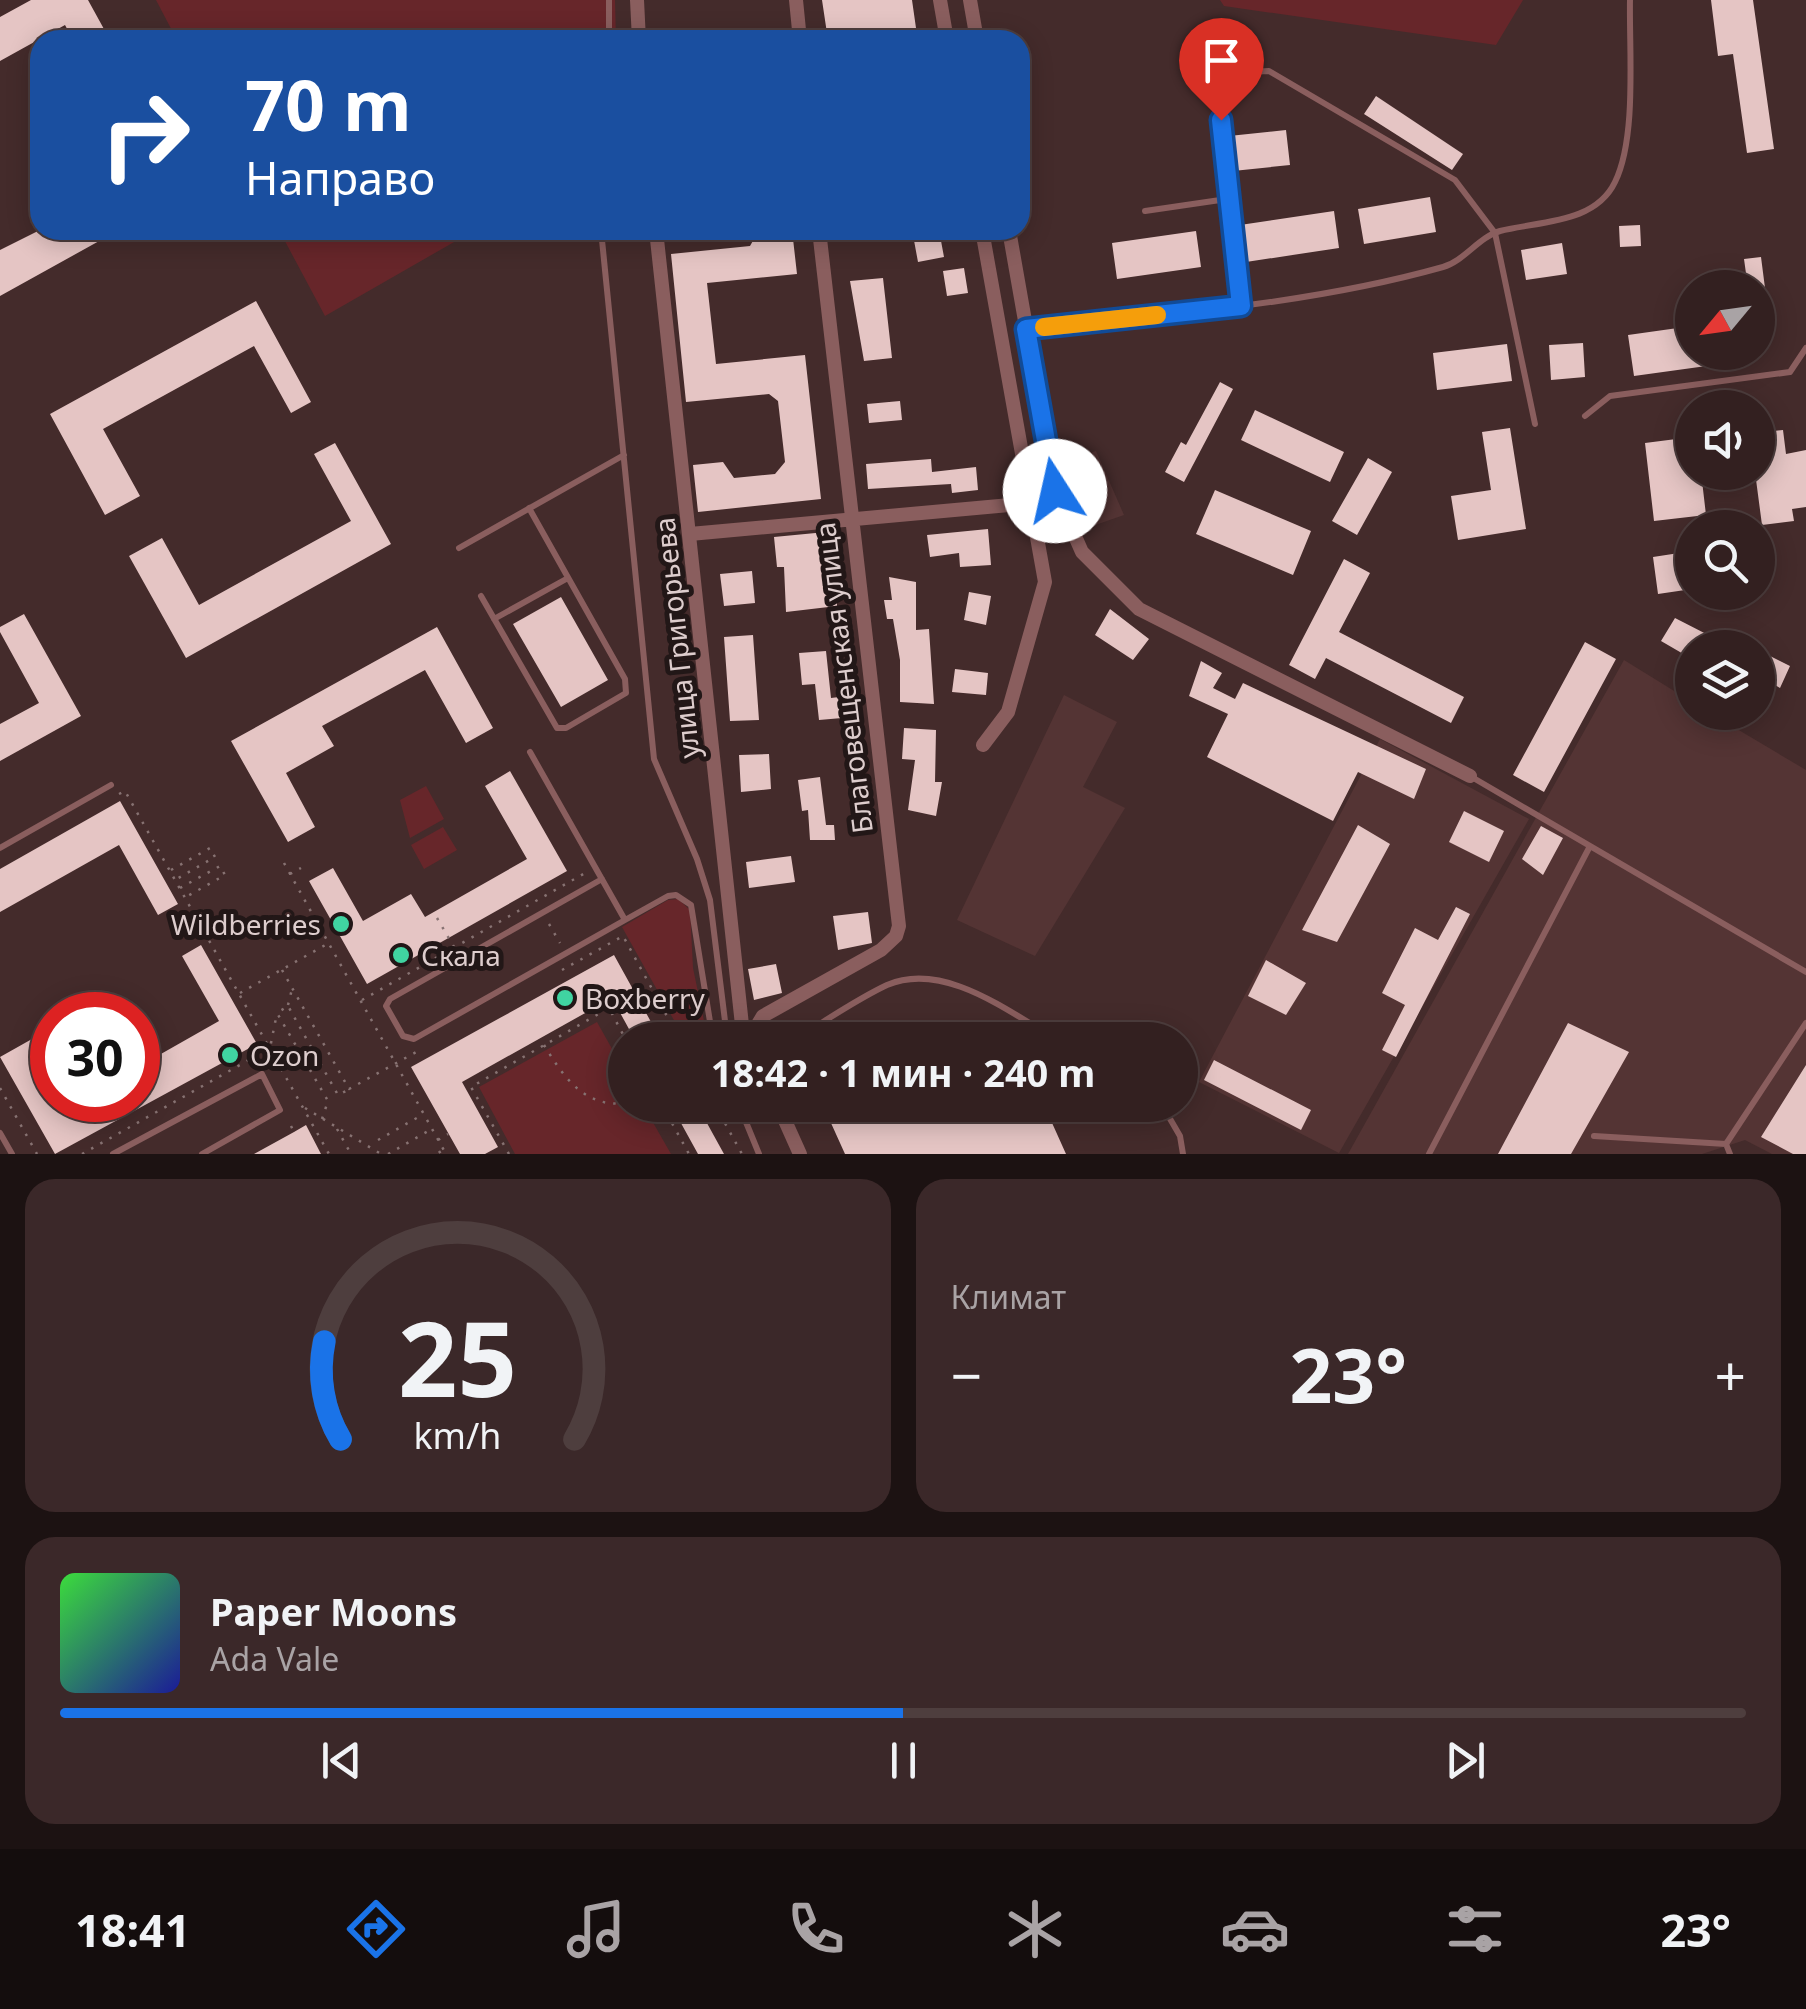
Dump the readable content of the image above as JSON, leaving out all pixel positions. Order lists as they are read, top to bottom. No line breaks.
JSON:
{"streets":{"street":["улица Григорьева","Благовещенская улица"]},"places":["Wildberries","Скала","Boxberry","Ozon"],"north":"bottom left","page":{"turn":["70 m","Направо"],"limit":"30","trip":"18:42 · 1 мин · 240 m","tile":"Климат","heat":["−","23°","+"],"song":["Paper Moons","Ada Vale"],"tabs":["18:41","23°"],"gauge":["25","km/h"]}}
